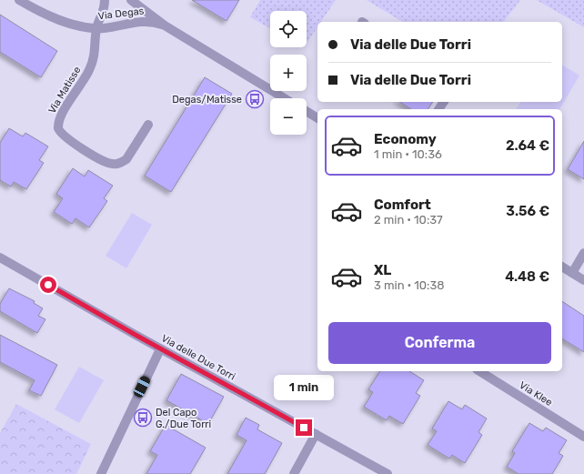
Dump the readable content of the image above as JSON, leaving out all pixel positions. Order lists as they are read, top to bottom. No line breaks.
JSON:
{"streets":{"street":["Via Degas","Via Matisse","Via delle Due Torri","Via Klee"]},"crossings":[["Via Degas","Via Matisse"]],"places":{"bus stop":["Degas/Matisse","Del Capo G./Due Torri"]},"page":{"map_buttons":["+","−"],"banner":["Via delle Due Torri","Via delle Due Torri"],"list":[{"name":"Economy","note":"1 min · 10:36","value":"2.64 €"},{"name":"Comfort","note":"2 min · 10:37","value":"3.56 €"},{"name":"XL","note":"3 min · 10:38","value":"4.48 €"}],"buttons":"Conferma","bubble":"1 min"}}
